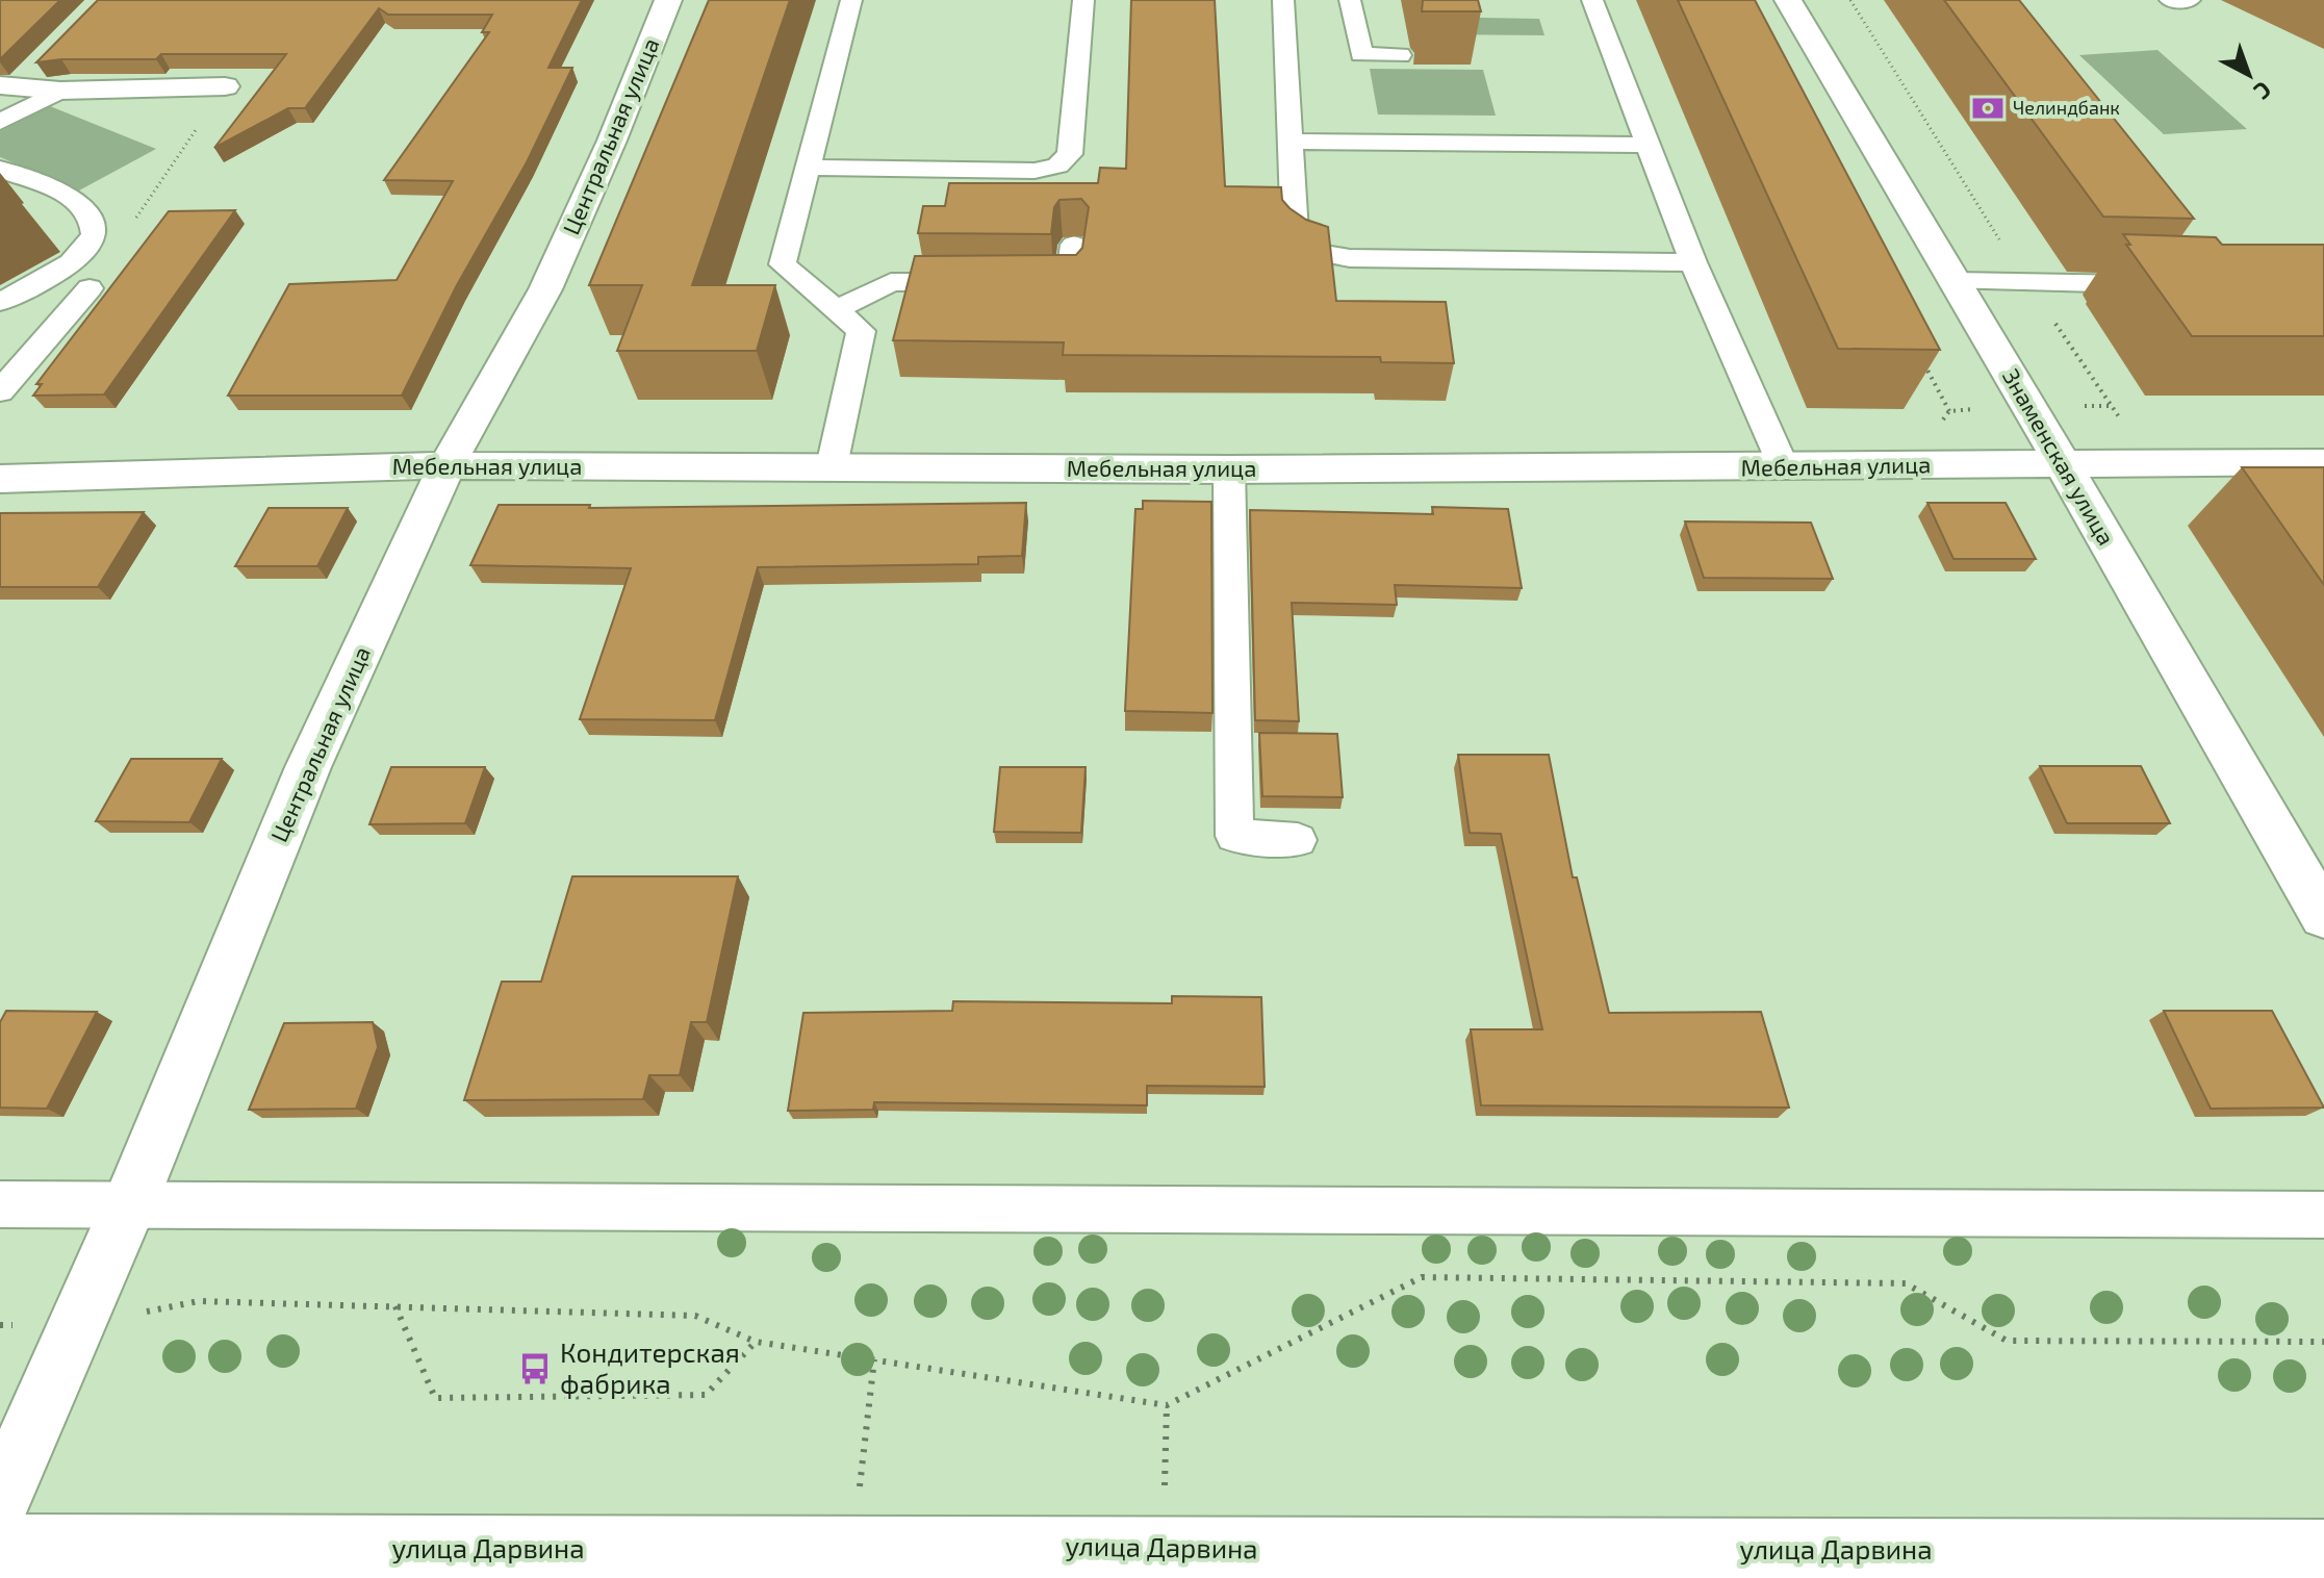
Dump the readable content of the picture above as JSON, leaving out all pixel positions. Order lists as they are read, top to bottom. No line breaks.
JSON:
{"streets":{"street":["Центральная улица","Знаменская улица","Мебельная улица","улица Дарвина"]},"crossings":[["Центральная улица","Мебельная улица"],["Знаменская улица","Мебельная улица"]],"places":{"bank":["Челиндбанк"],"bus stop":["Кондитерская фабрика"]},"north":"bottom right"}
